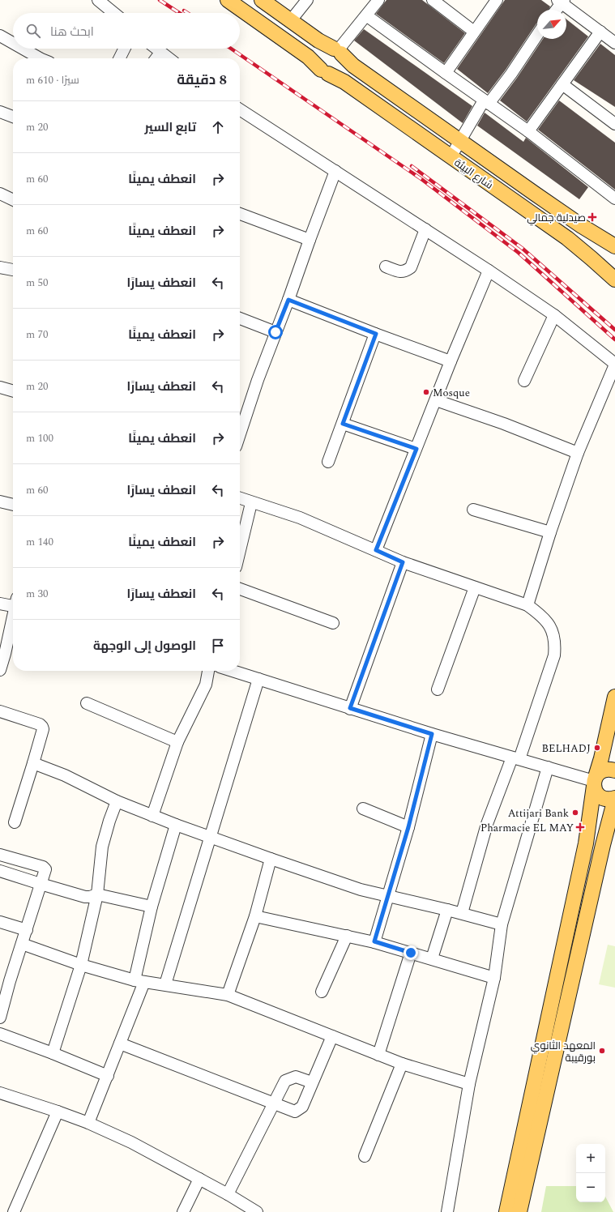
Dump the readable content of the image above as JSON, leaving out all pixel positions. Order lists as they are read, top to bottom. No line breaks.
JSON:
{"streets":{"main road":["شارع البيئة"]},"places":{"health":["صيدلية جمالي","Pharmacie EL MAY"],"other":["Mosque","BELHADJ","Attijari Bank","المعهد الثانوي بورقيبة"]},"north":"top right","page":{"search":"ابحث هنا","heading":["8 دقيقة","سيرًا · 610 m"],"list":[["تابع السير","20 m"],["انعطف يمينًا","60 m"],["انعطف يمينًا","60 m"],["انعطف يسارًا","50 m"],["انعطف يمينًا","70 m"],["انعطف يسارًا","20 m"],["انعطف يمينًا","100 m"],["انعطف يسارًا","60 m"],["انعطف يمينًا","140 m"],["انعطف يسارًا","30 m"],"الوصول إلى الوجهة"],"map_buttons":["+","−"]}}
